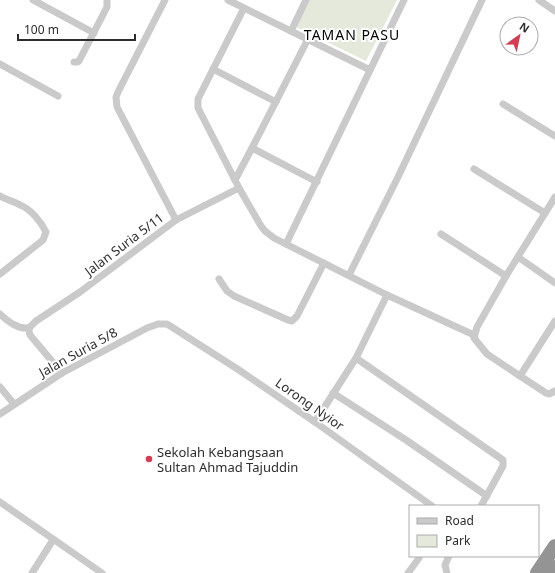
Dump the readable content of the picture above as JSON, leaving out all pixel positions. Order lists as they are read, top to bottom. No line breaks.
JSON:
{"streets":{"street":["Jalan Suria 5/11","Jalan Suria 5/8","Lorong Nyior"]},"crossings":[["Jalan Suria 5/8","Lorong Nyior"]],"districts":["TAMAN PASU"],"places":["Sekolah Kebangsaan Sultan Ahmad Tajuddin"],"legend":["Road","Park"],"scale_bar":"100 m","north":"top right"}
